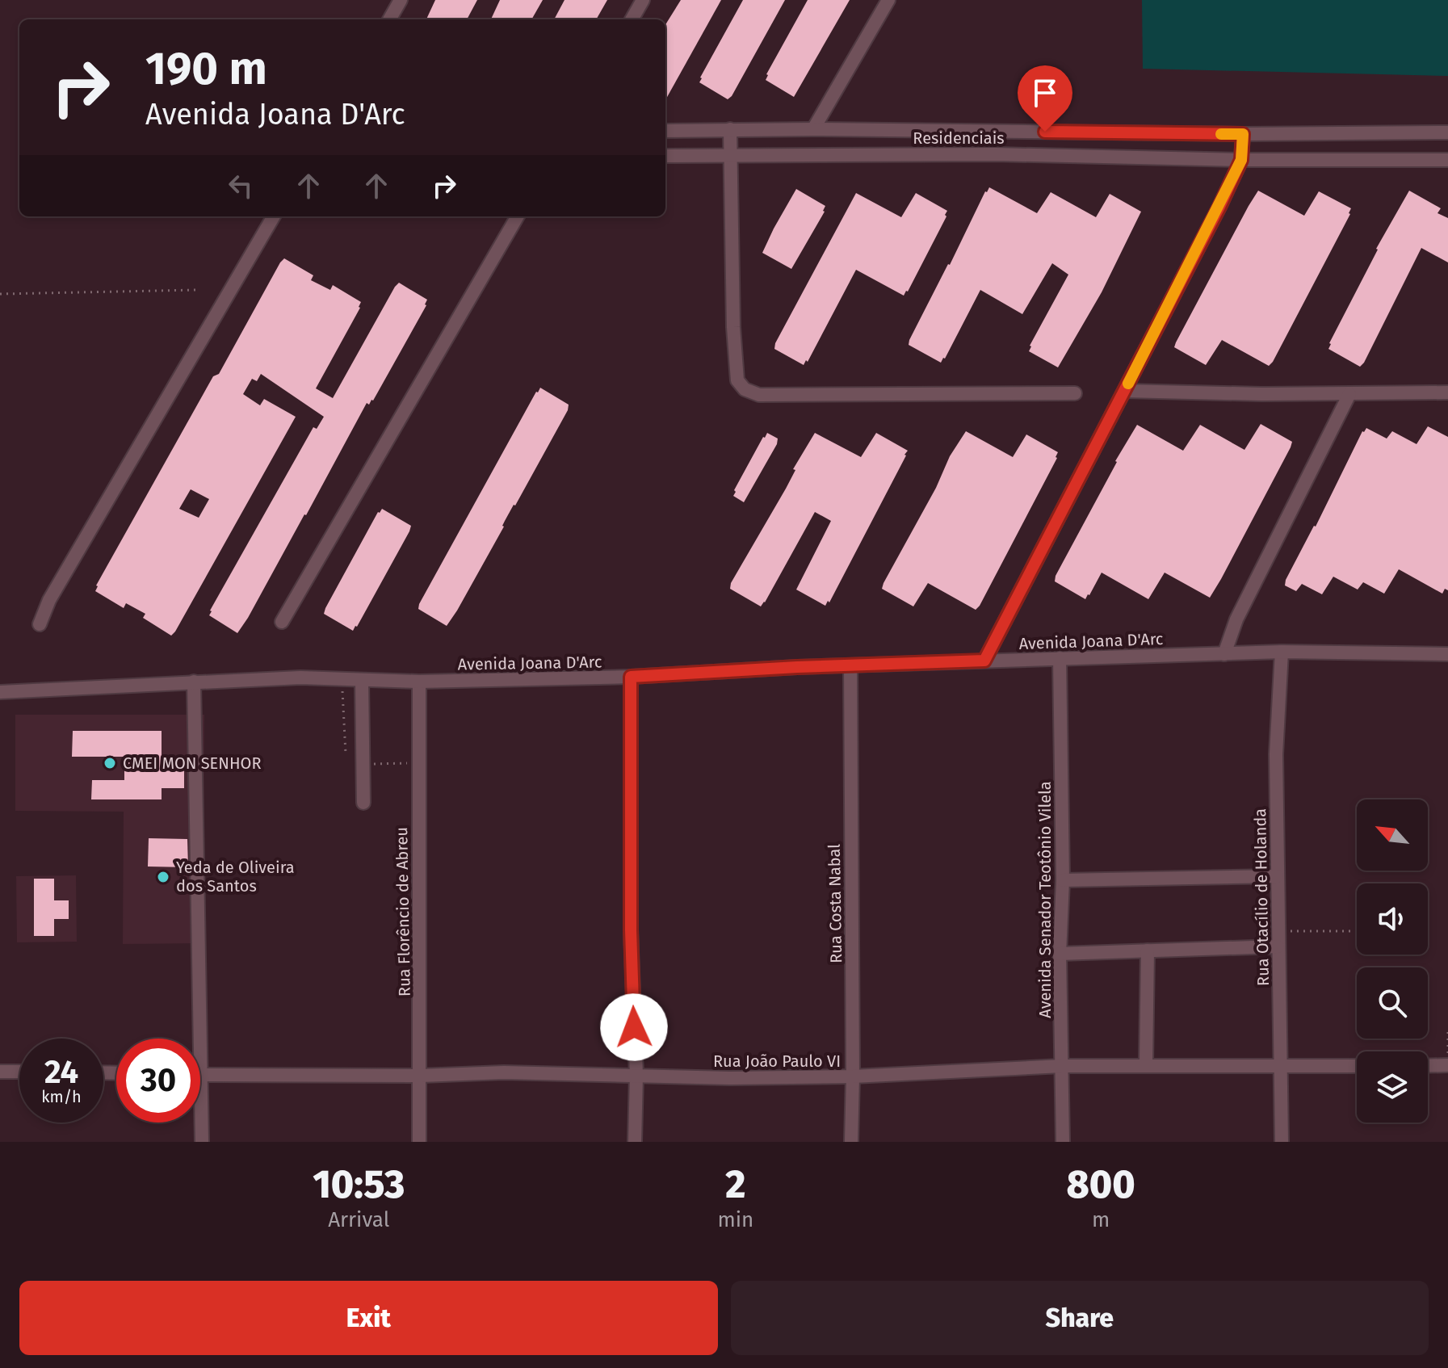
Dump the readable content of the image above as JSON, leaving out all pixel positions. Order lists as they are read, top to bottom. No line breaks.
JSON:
{"streets":{"street":["Residenciais","Avenida Joana D'Arc","Rua Otacílio de Holanda","Avenida Senador Teotônio Vilela","Rua Costa Nabal","Rua Florêncio de Abreu","Rua João Paulo VI"]},"crossings":[["Avenida Joana D'Arc","Rua Otacílio de Holanda"],["Avenida Joana D'Arc","Avenida Senador Teotônio Vilela"],["Avenida Joana D'Arc","Rua Costa Nabal"],["Avenida Joana D'Arc","Rua Florêncio de Abreu"],["Rua Otacílio de Holanda","Rua João Paulo VI"],["Avenida Senador Teotônio Vilela","Rua João Paulo VI"],["Rua Costa Nabal","Rua João Paulo VI"],["Rua Florêncio de Abreu","Rua João Paulo VI"]],"places":["CMEI MON SENHOR","Yeda de Oliveira dos Santos"],"north":"top left","page":{"turn":["190 m","Avenida Joana D'Arc"],"speed":"24 km/h","limit":"30","eta":["10:53","Arrival","2","min","800","m"],"buttons":["Exit","Share"]}}
